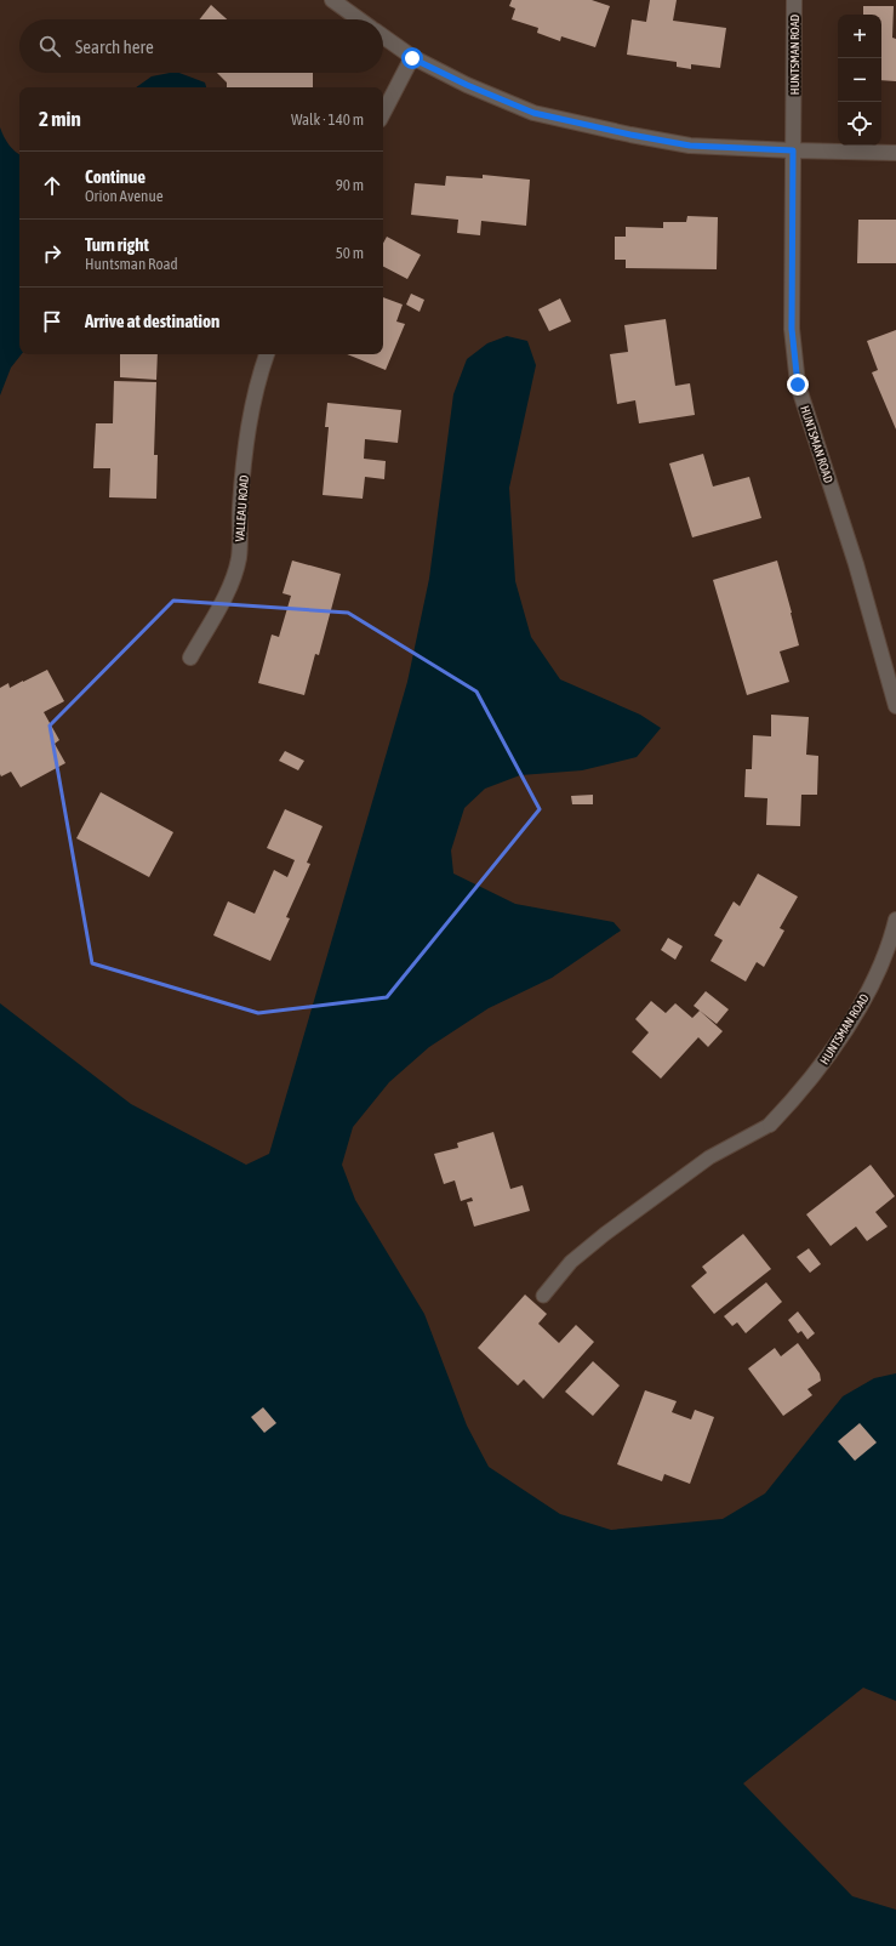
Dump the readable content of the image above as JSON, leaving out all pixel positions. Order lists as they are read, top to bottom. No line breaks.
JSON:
{"streets":{"street":["HUNTSMAN ROAD","VALLEAU ROAD"]},"page":{"map_buttons":["+","−"],"search":"Search here","heading":["2 min","Walk · 140 m"],"list":[["Continue","Orion Avenue","90 m"],["Turn right","Huntsman Road","50 m"],"Arrive at destination"]}}
